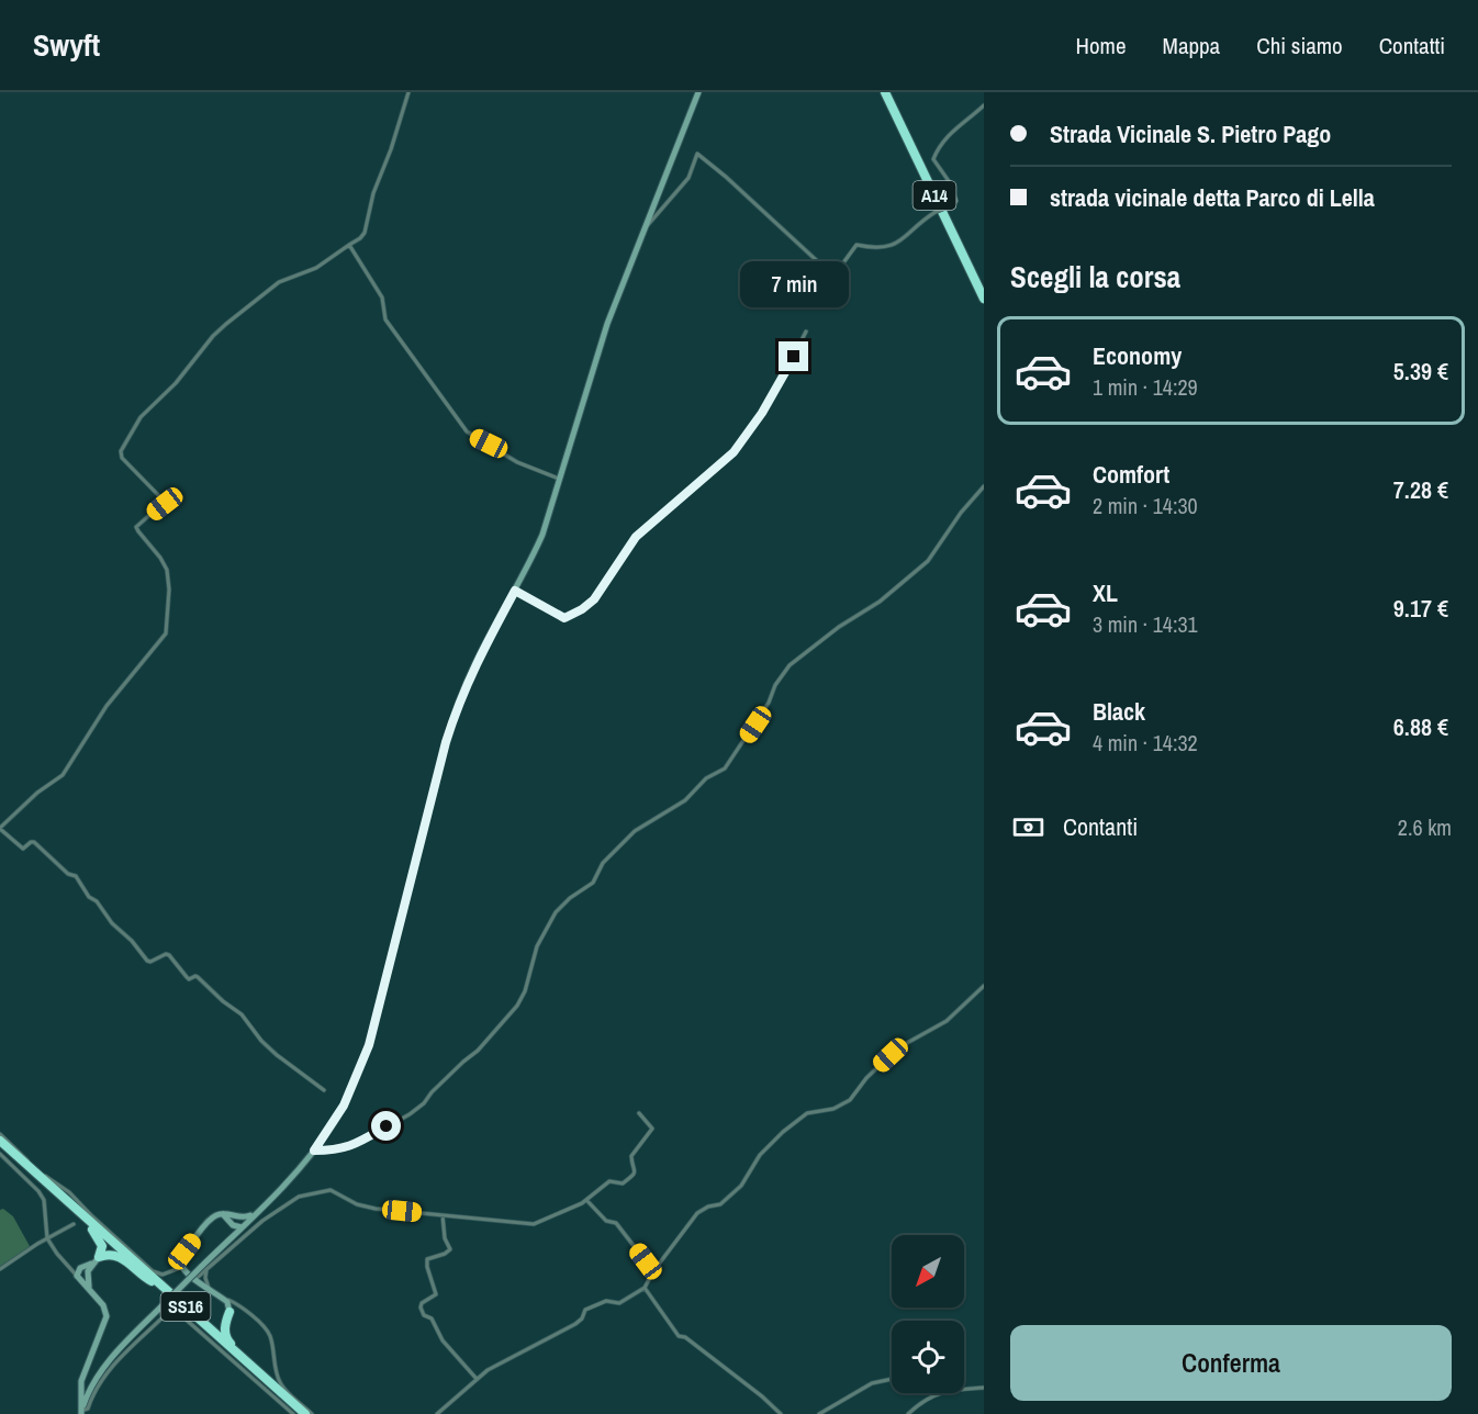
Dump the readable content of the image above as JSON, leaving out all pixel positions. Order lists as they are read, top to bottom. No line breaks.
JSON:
{"streets":{"highway":["A14","SS16"]},"north":"bottom left","page":{"header":"Swyft","nav":["Home","Mappa","Chi siamo","Contatti"],"banner":["Strada Vicinale S. Pietro Pago","strada vicinale detta Parco di Lella"],"heading":"Scegli la corsa","bubble":"7 min","list":[{"name":"Economy","note":"1 min · 14:29","value":"5.39 €"},{"name":"Comfort","note":"2 min · 14:30","value":"7.28 €"},{"name":"XL","note":"3 min · 14:31","value":"9.17 €"},{"name":"Black","note":"4 min · 14:32","value":"6.88 €"}],"pay":["Contanti","2.6 km"],"buttons":"Conferma"}}
